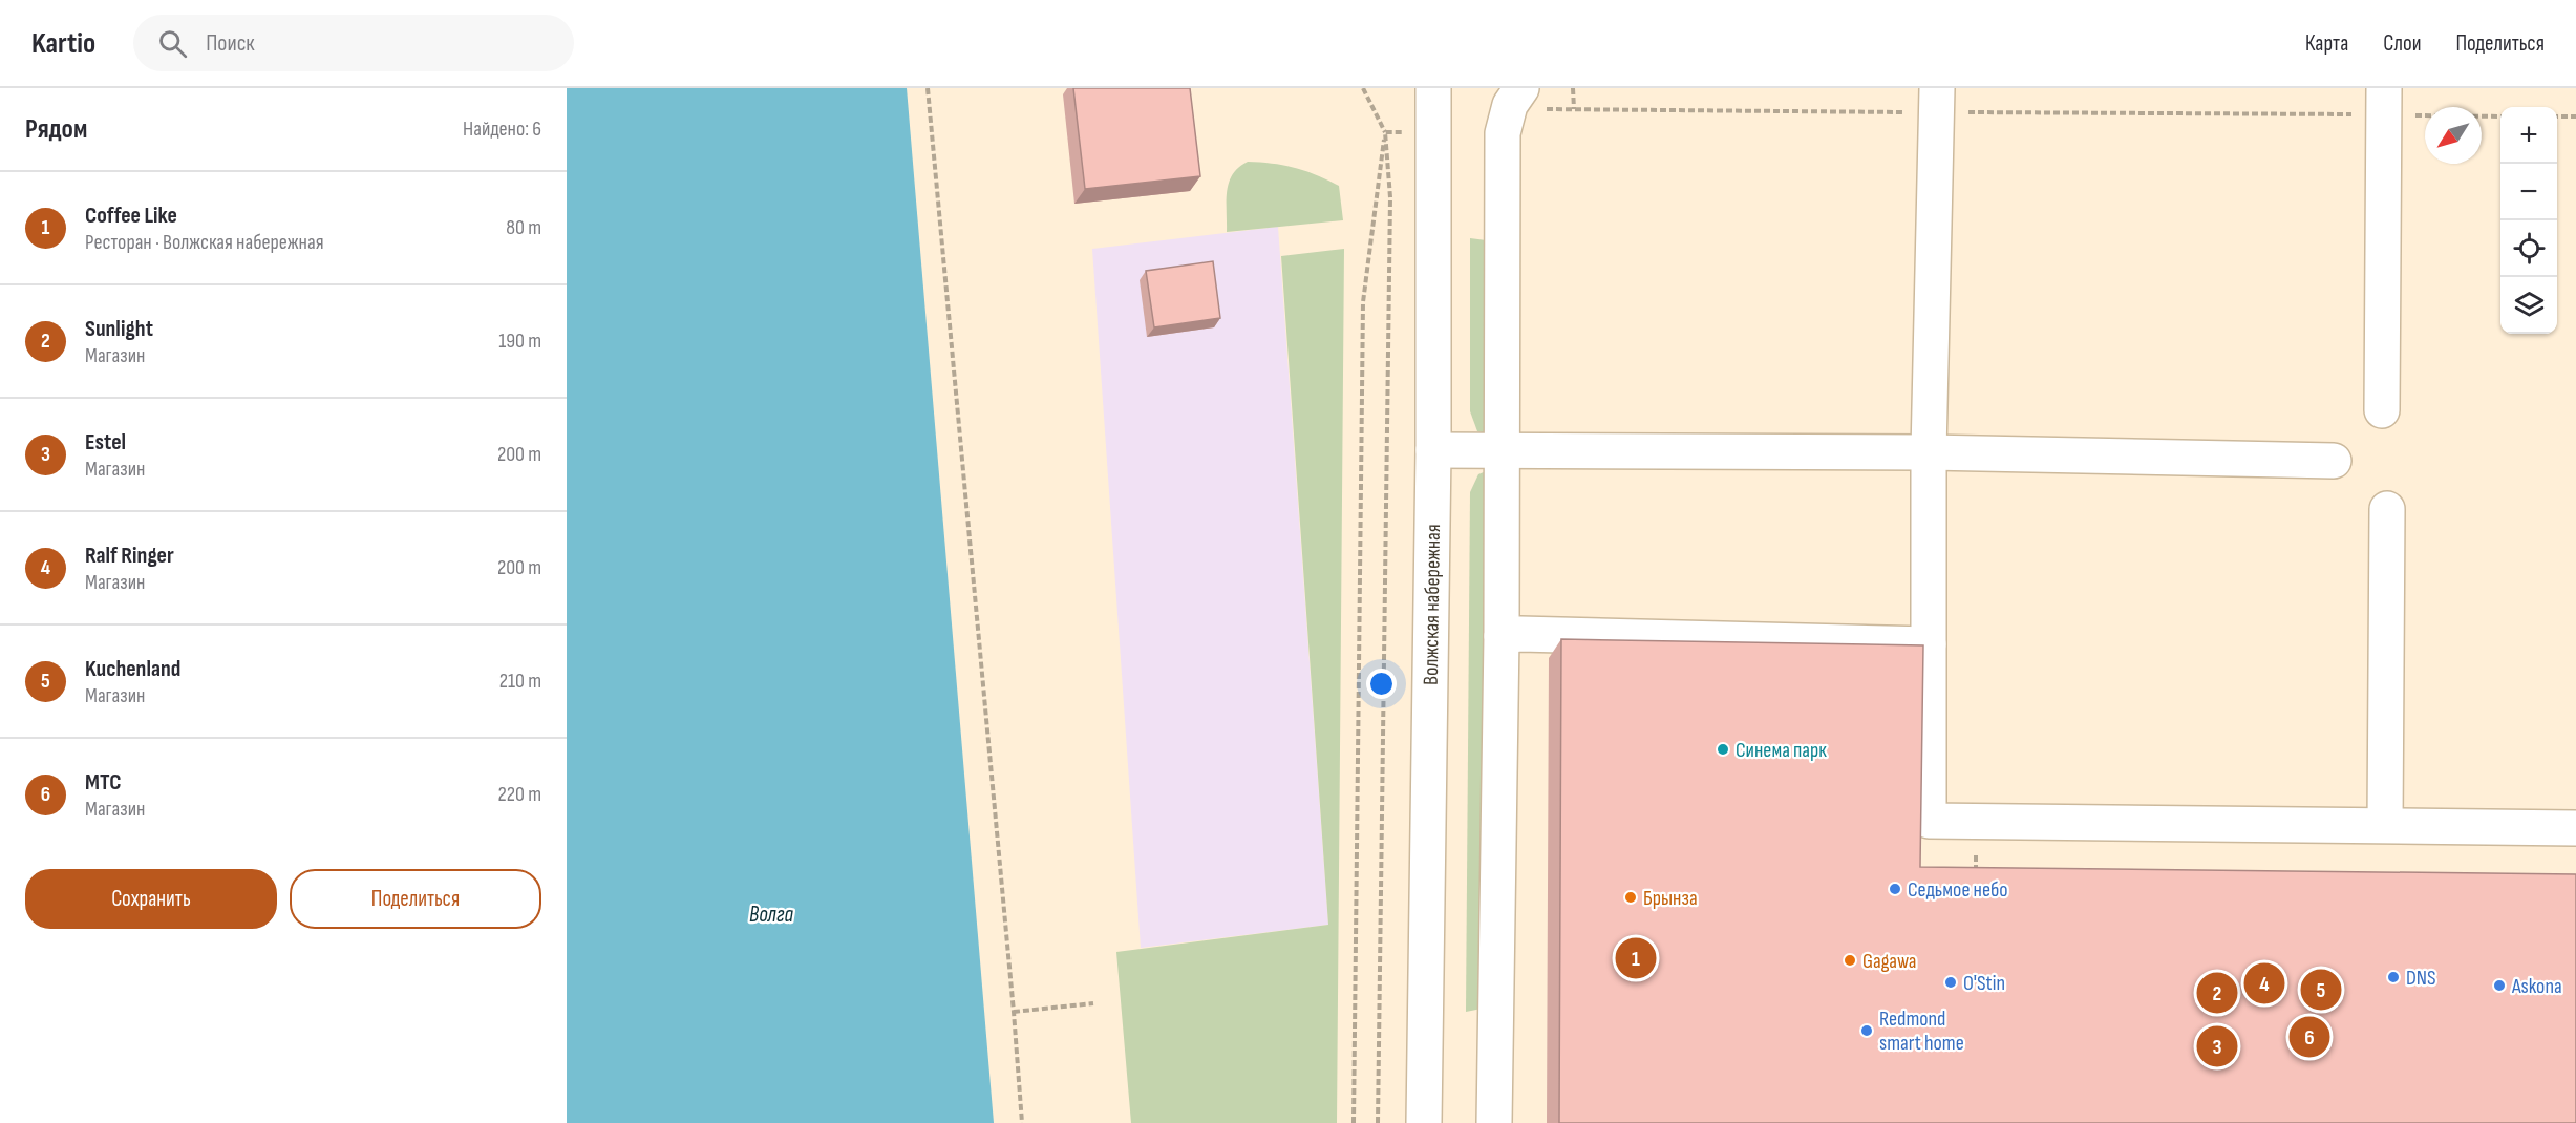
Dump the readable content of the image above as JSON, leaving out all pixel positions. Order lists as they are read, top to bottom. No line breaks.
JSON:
{"streets":{"street":["Волжская набережная"]},"water":["Волга"],"places":["Синема парк","Седьмое небо","Брынза","Gagawa","DNS","O'Stin","Askona","Redmond smart home"],"north":"bottom left","page":{"header":"Kartio","search":"Поиск","nav":["Карта","Слои","Поделиться"],"heading":["Рядом","Найдено: 6"],"map_buttons":["+","−"],"list":[{"mark":"1","name":"Coffee Like","note":"Ресторан · Волжская набережная","value":"80 m"},{"mark":"2","name":"Sunlight","note":"Магазин","value":"190 m"},{"mark":"3","name":"Estel","note":"Магазин","value":"200 m"},{"mark":"4","name":"Ralf Ringer","note":"Магазин","value":"200 m"},{"mark":"5","name":"Kuchenland","note":"Магазин","value":"210 m"},{"mark":"6","name":"МТС","note":"Магазин","value":"220 m"}],"buttons":["Сохранить","Поделиться"],"pins":["1","4","5","2","6","3"]}}
